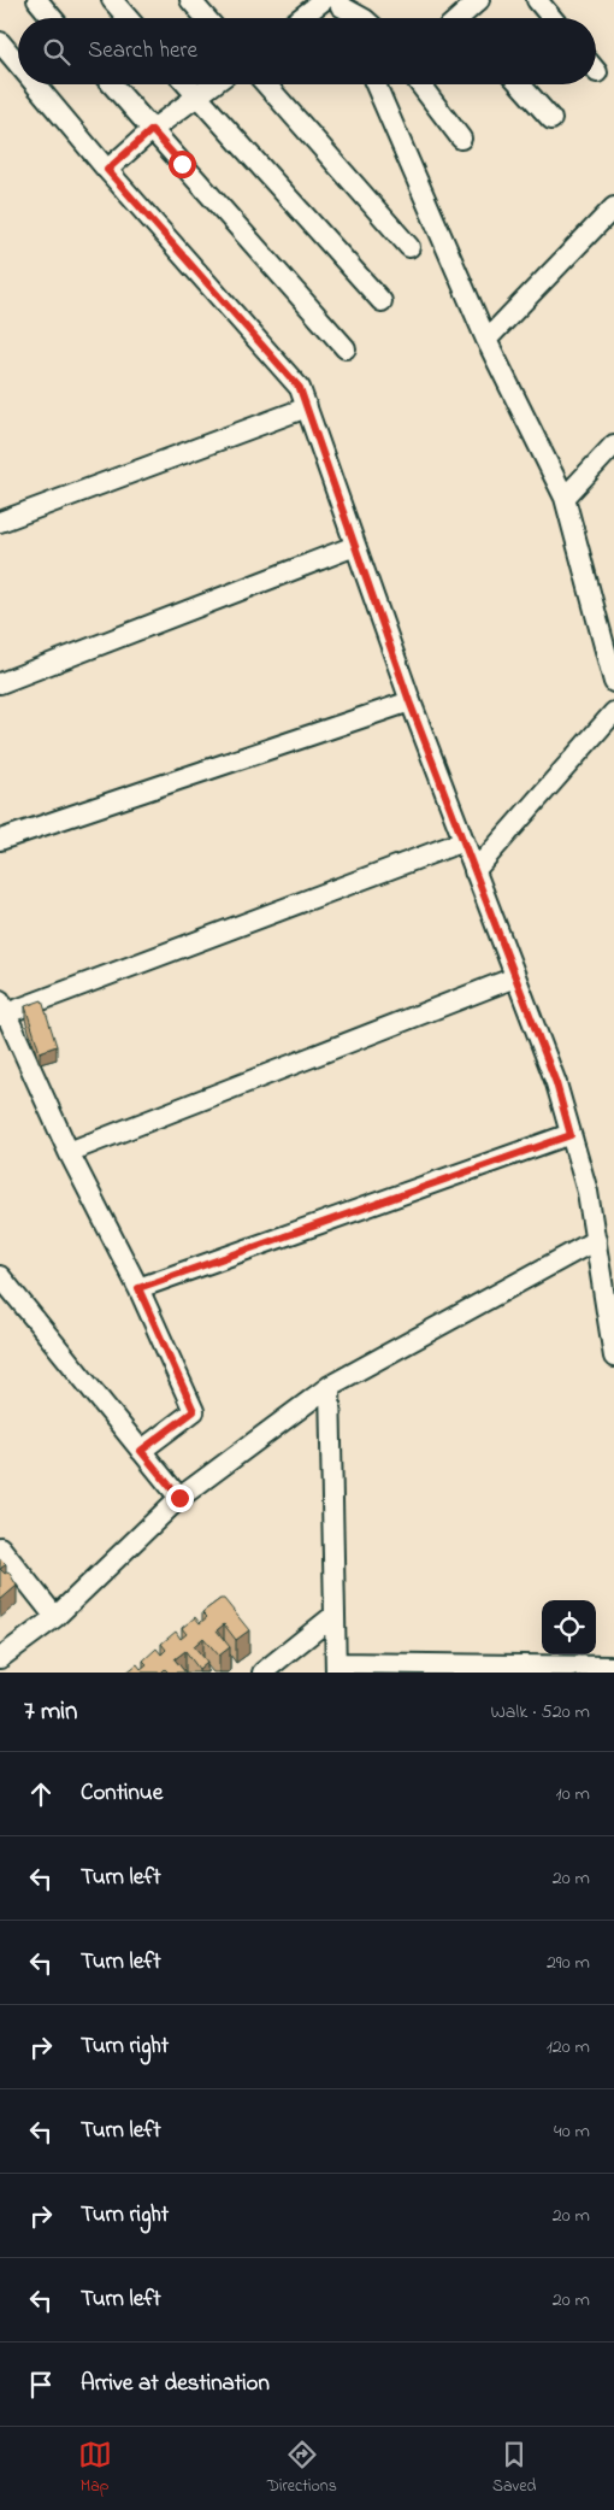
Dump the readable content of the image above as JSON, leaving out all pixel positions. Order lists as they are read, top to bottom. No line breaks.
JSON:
{"page":{"search":"Search here","heading":["7 min","Walk · 520 m"],"list":[["Continue","10 m"],["Turn left","20 m"],["Turn left","290 m"],["Turn right","120 m"],["Turn left","40 m"],["Turn right","20 m"],["Turn left","20 m"],"Arrive at destination"],"nav":["Map","Directions","Saved"]}}
